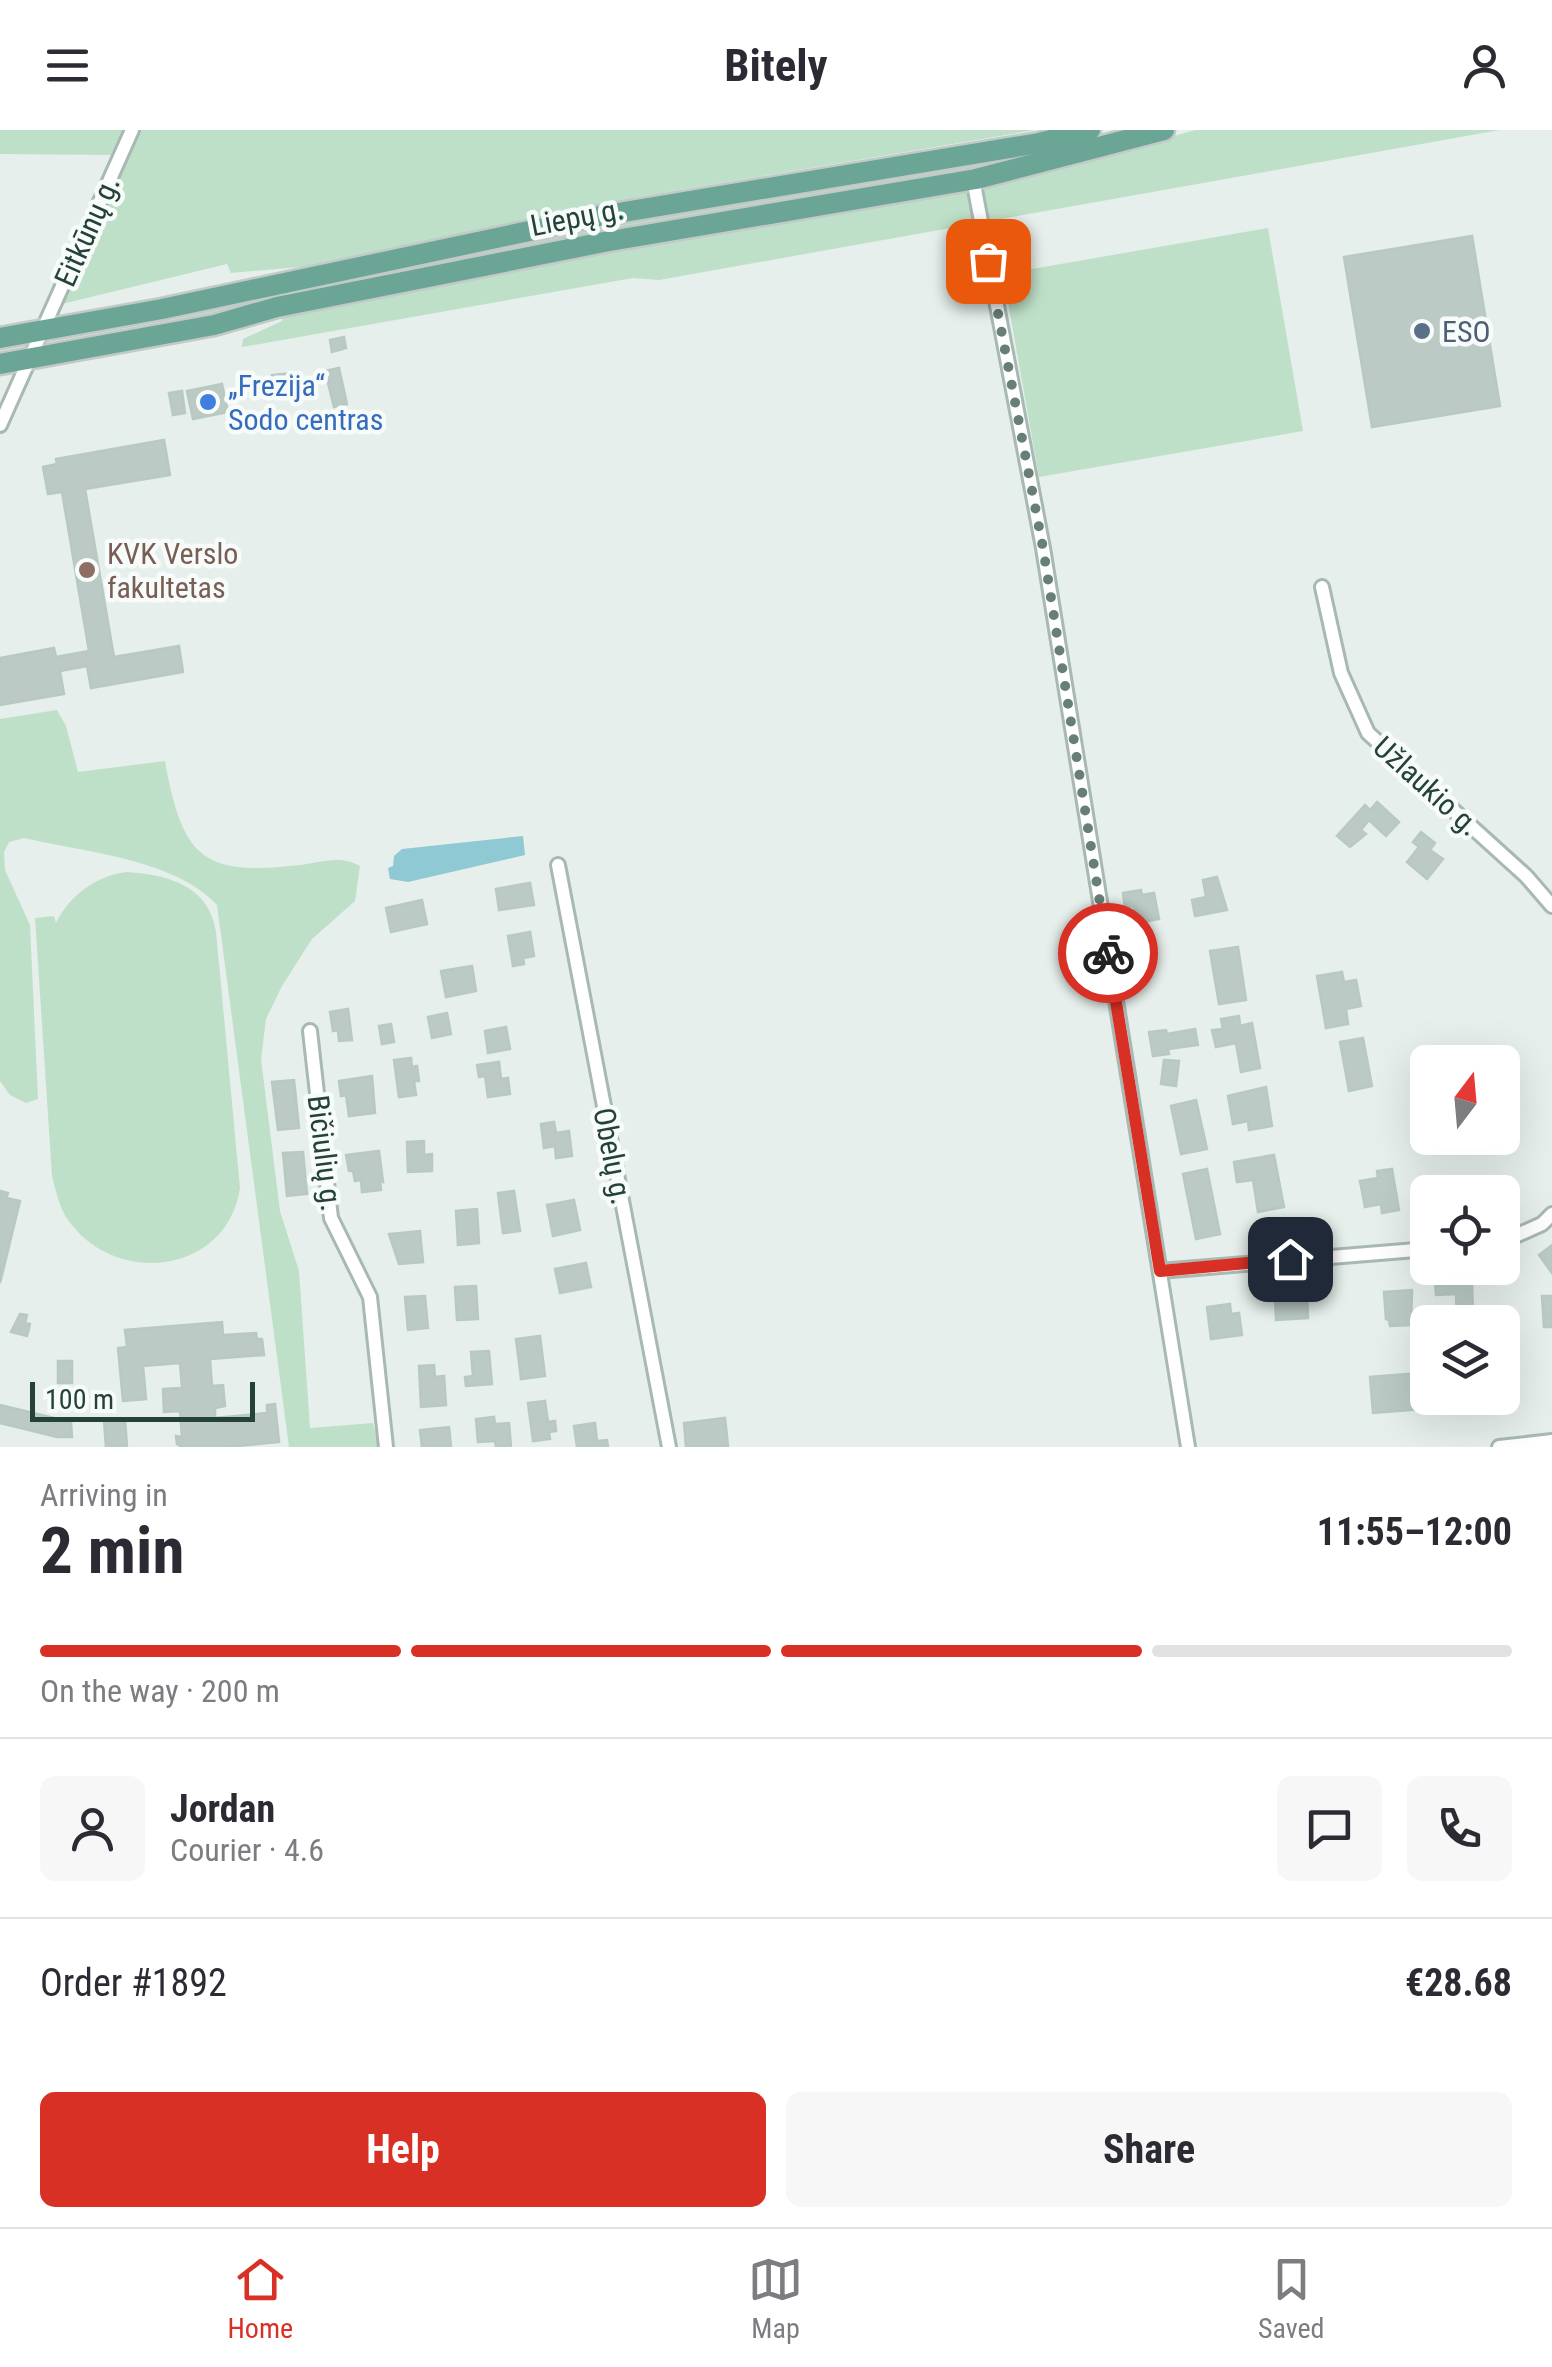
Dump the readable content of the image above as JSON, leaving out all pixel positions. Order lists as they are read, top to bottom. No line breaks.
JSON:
{"streets":{"main road":["Liepų g."],"street":["Eitkūnų g.","Užlaukio g.","Bičiulių g.","Obelų g."]},"crossings":[["Liepų g.","Eitkūnų g."]],"places":["ESO","„Frezija“ Sodo centras","KVK Verslo fakultetas"],"scale_bar":"100 m","north":"top","page":{"header":"Bitely","scale":"100 m","heading":["2 min","Arriving in","11:55–12:00"],"panel":["Jordan","Courier · 4.6","Order #1892","€28.68"],"bar":"On the way · 200 m","buttons":["Help","Share"],"tabs":["Home","Map","Saved"]}}
